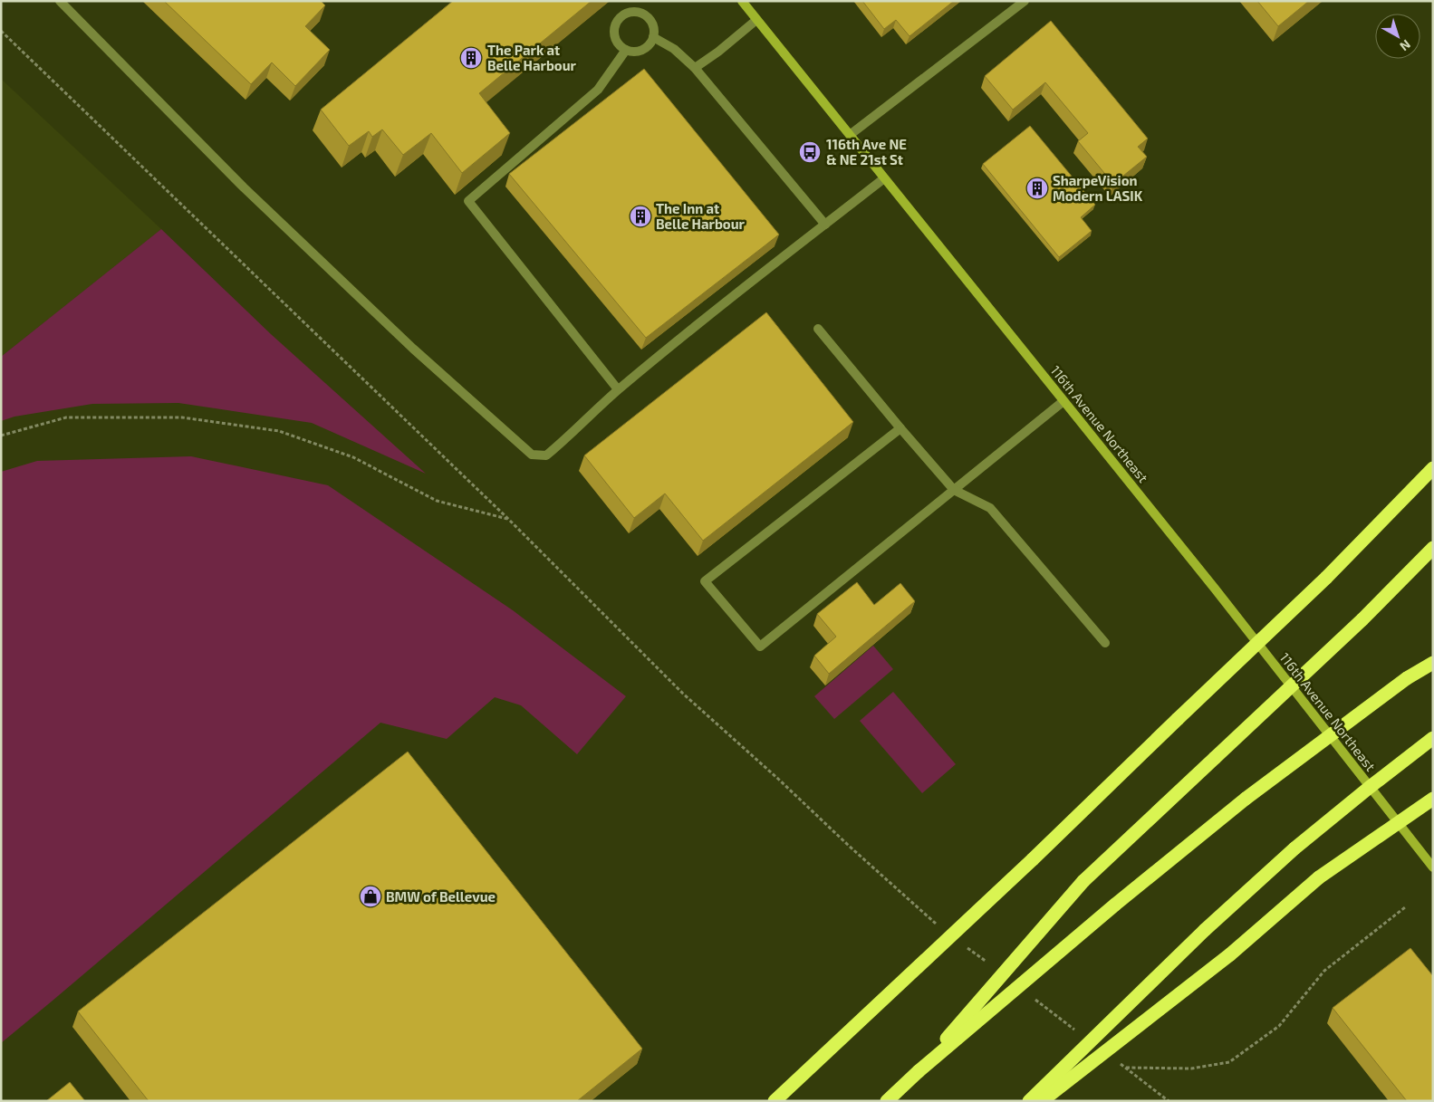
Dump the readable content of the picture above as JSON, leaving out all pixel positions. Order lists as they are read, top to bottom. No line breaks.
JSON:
{"streets":{"main road":["116th Avenue Northeast"]},"places":{"building":["The Park at Belle Harbour","SharpeVision Modern LASIK","The Inn at Belle Harbour"],"bus stop":["116th Ave NE & NE 21st St"],"shop":["BMW of Bellevue"]},"north":"bottom right"}
